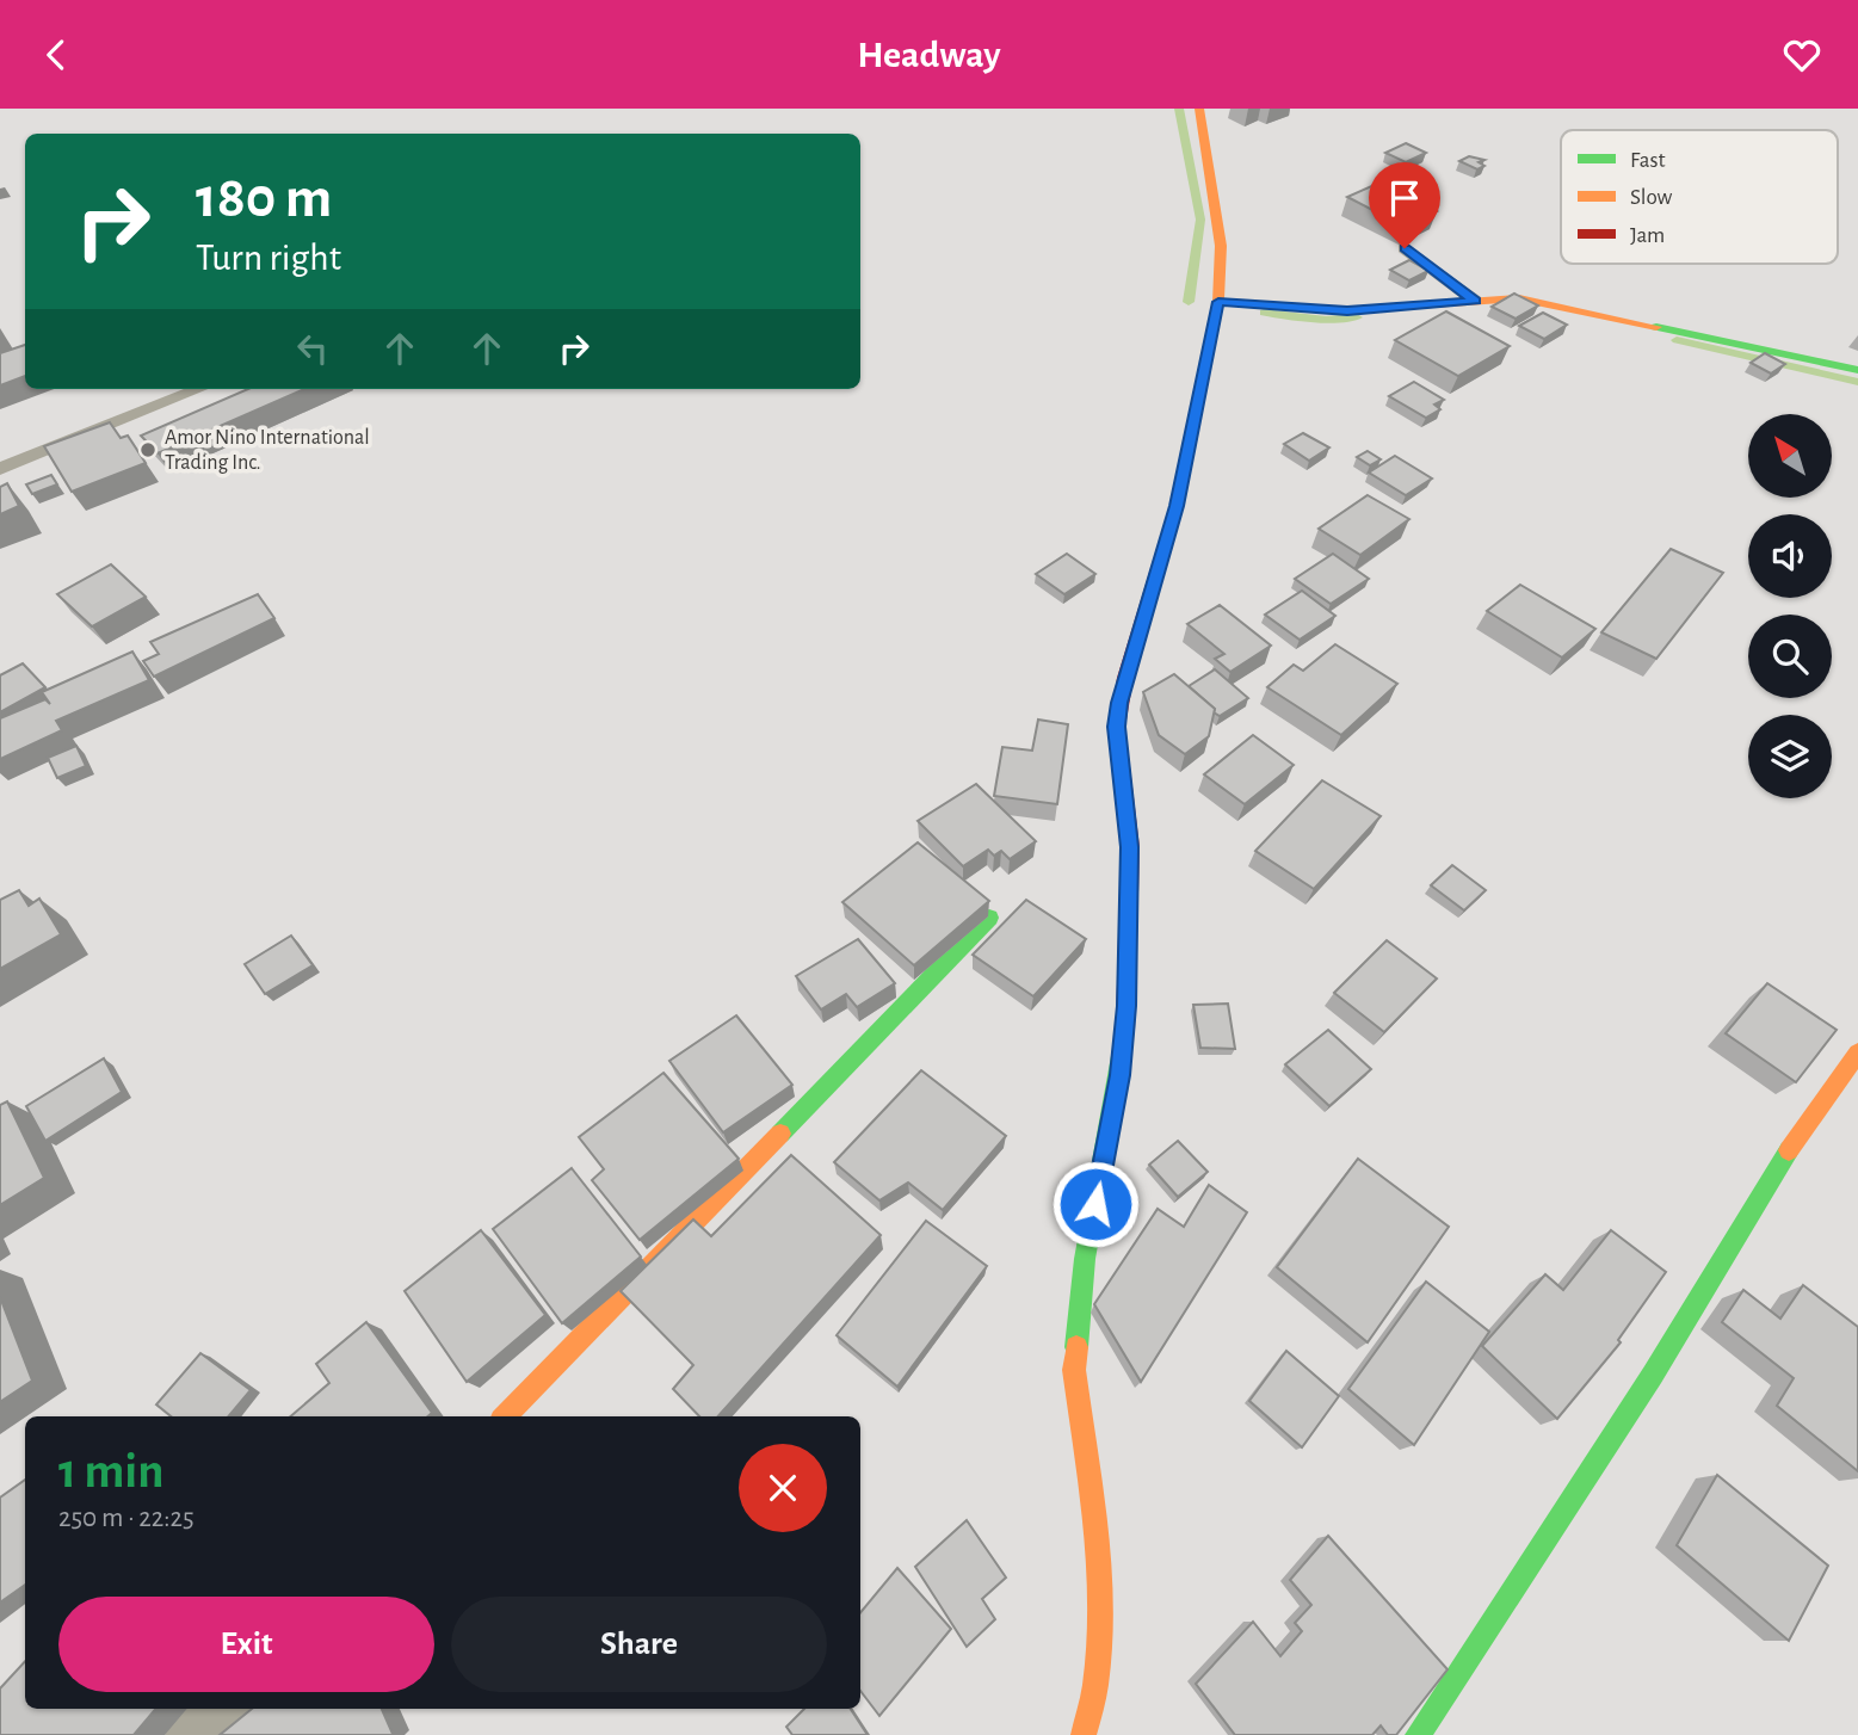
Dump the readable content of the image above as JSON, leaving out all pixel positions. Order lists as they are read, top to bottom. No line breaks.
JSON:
{"places":["Amor Nino International Trading Inc."],"legend":["Fast","Slow","Jam"],"north":"top left","page":{"header":"Headway","turn":["180 m","Turn right"],"heading":["1 min","250 m · 22:25"],"buttons":["Exit","Share"]}}
